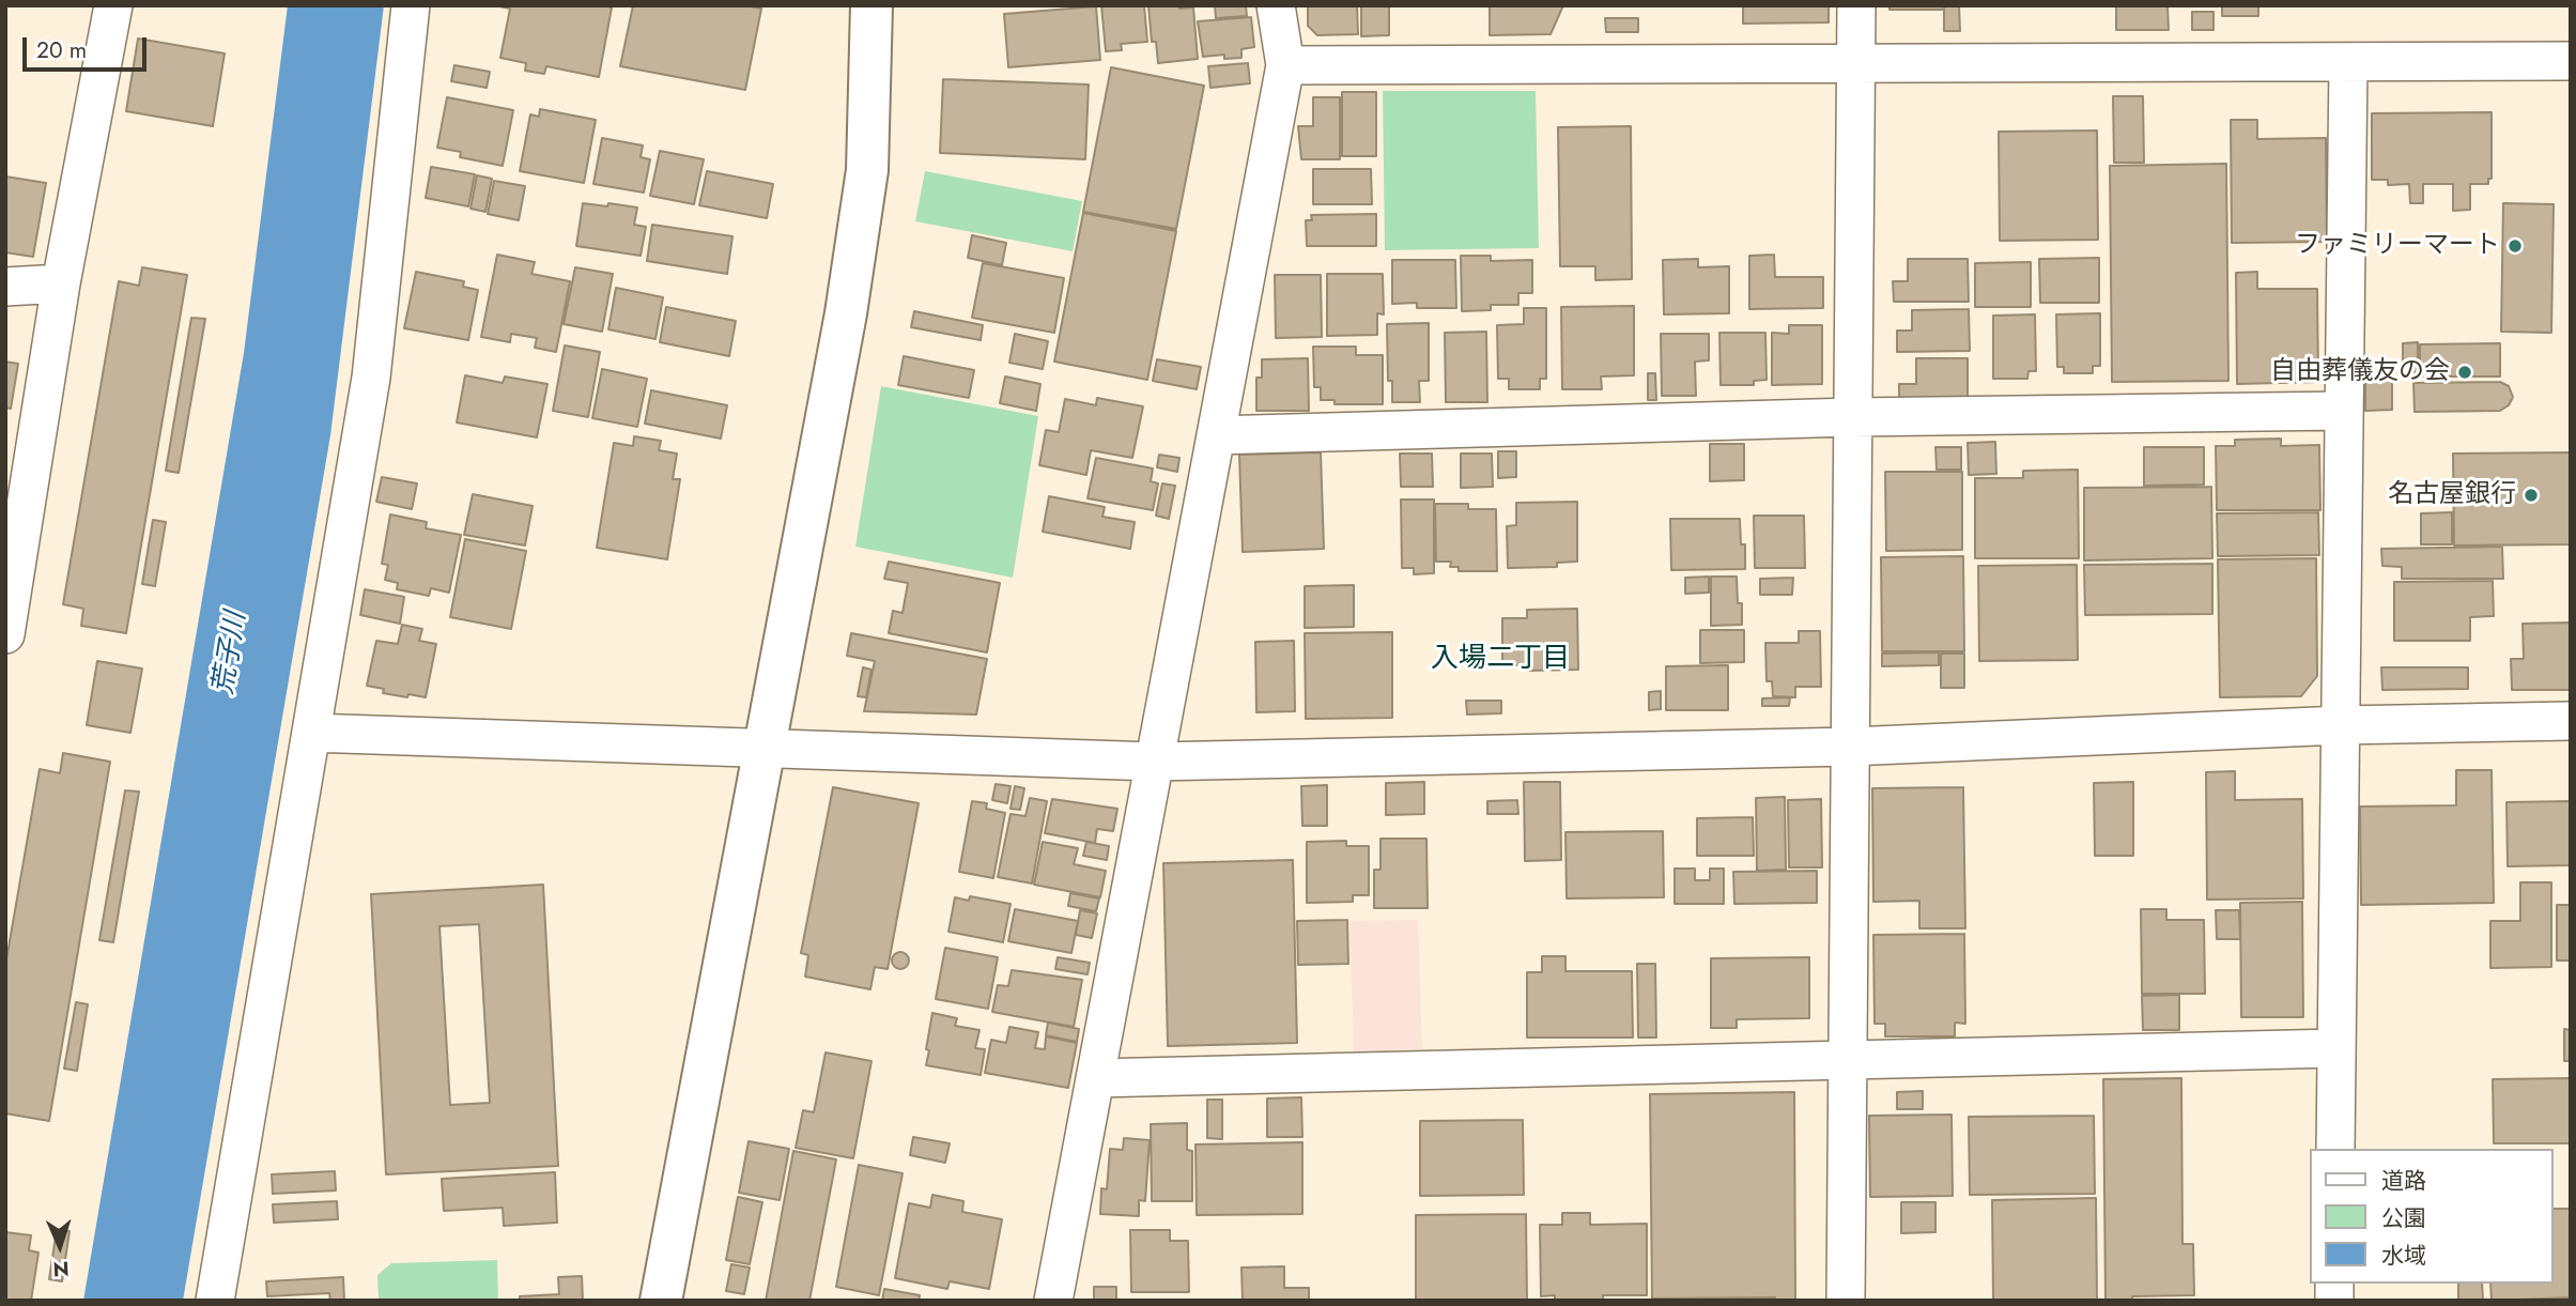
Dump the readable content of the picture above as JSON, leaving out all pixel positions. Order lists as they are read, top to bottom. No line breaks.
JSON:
{"districts":["入場二丁目"],"water":["荒子川"],"places":["ファミリーマート","自由葬儀友の会","名古屋銀行"],"legend":["道路","公園","水域"],"scale_bar":"20 m","north":"bottom"}
